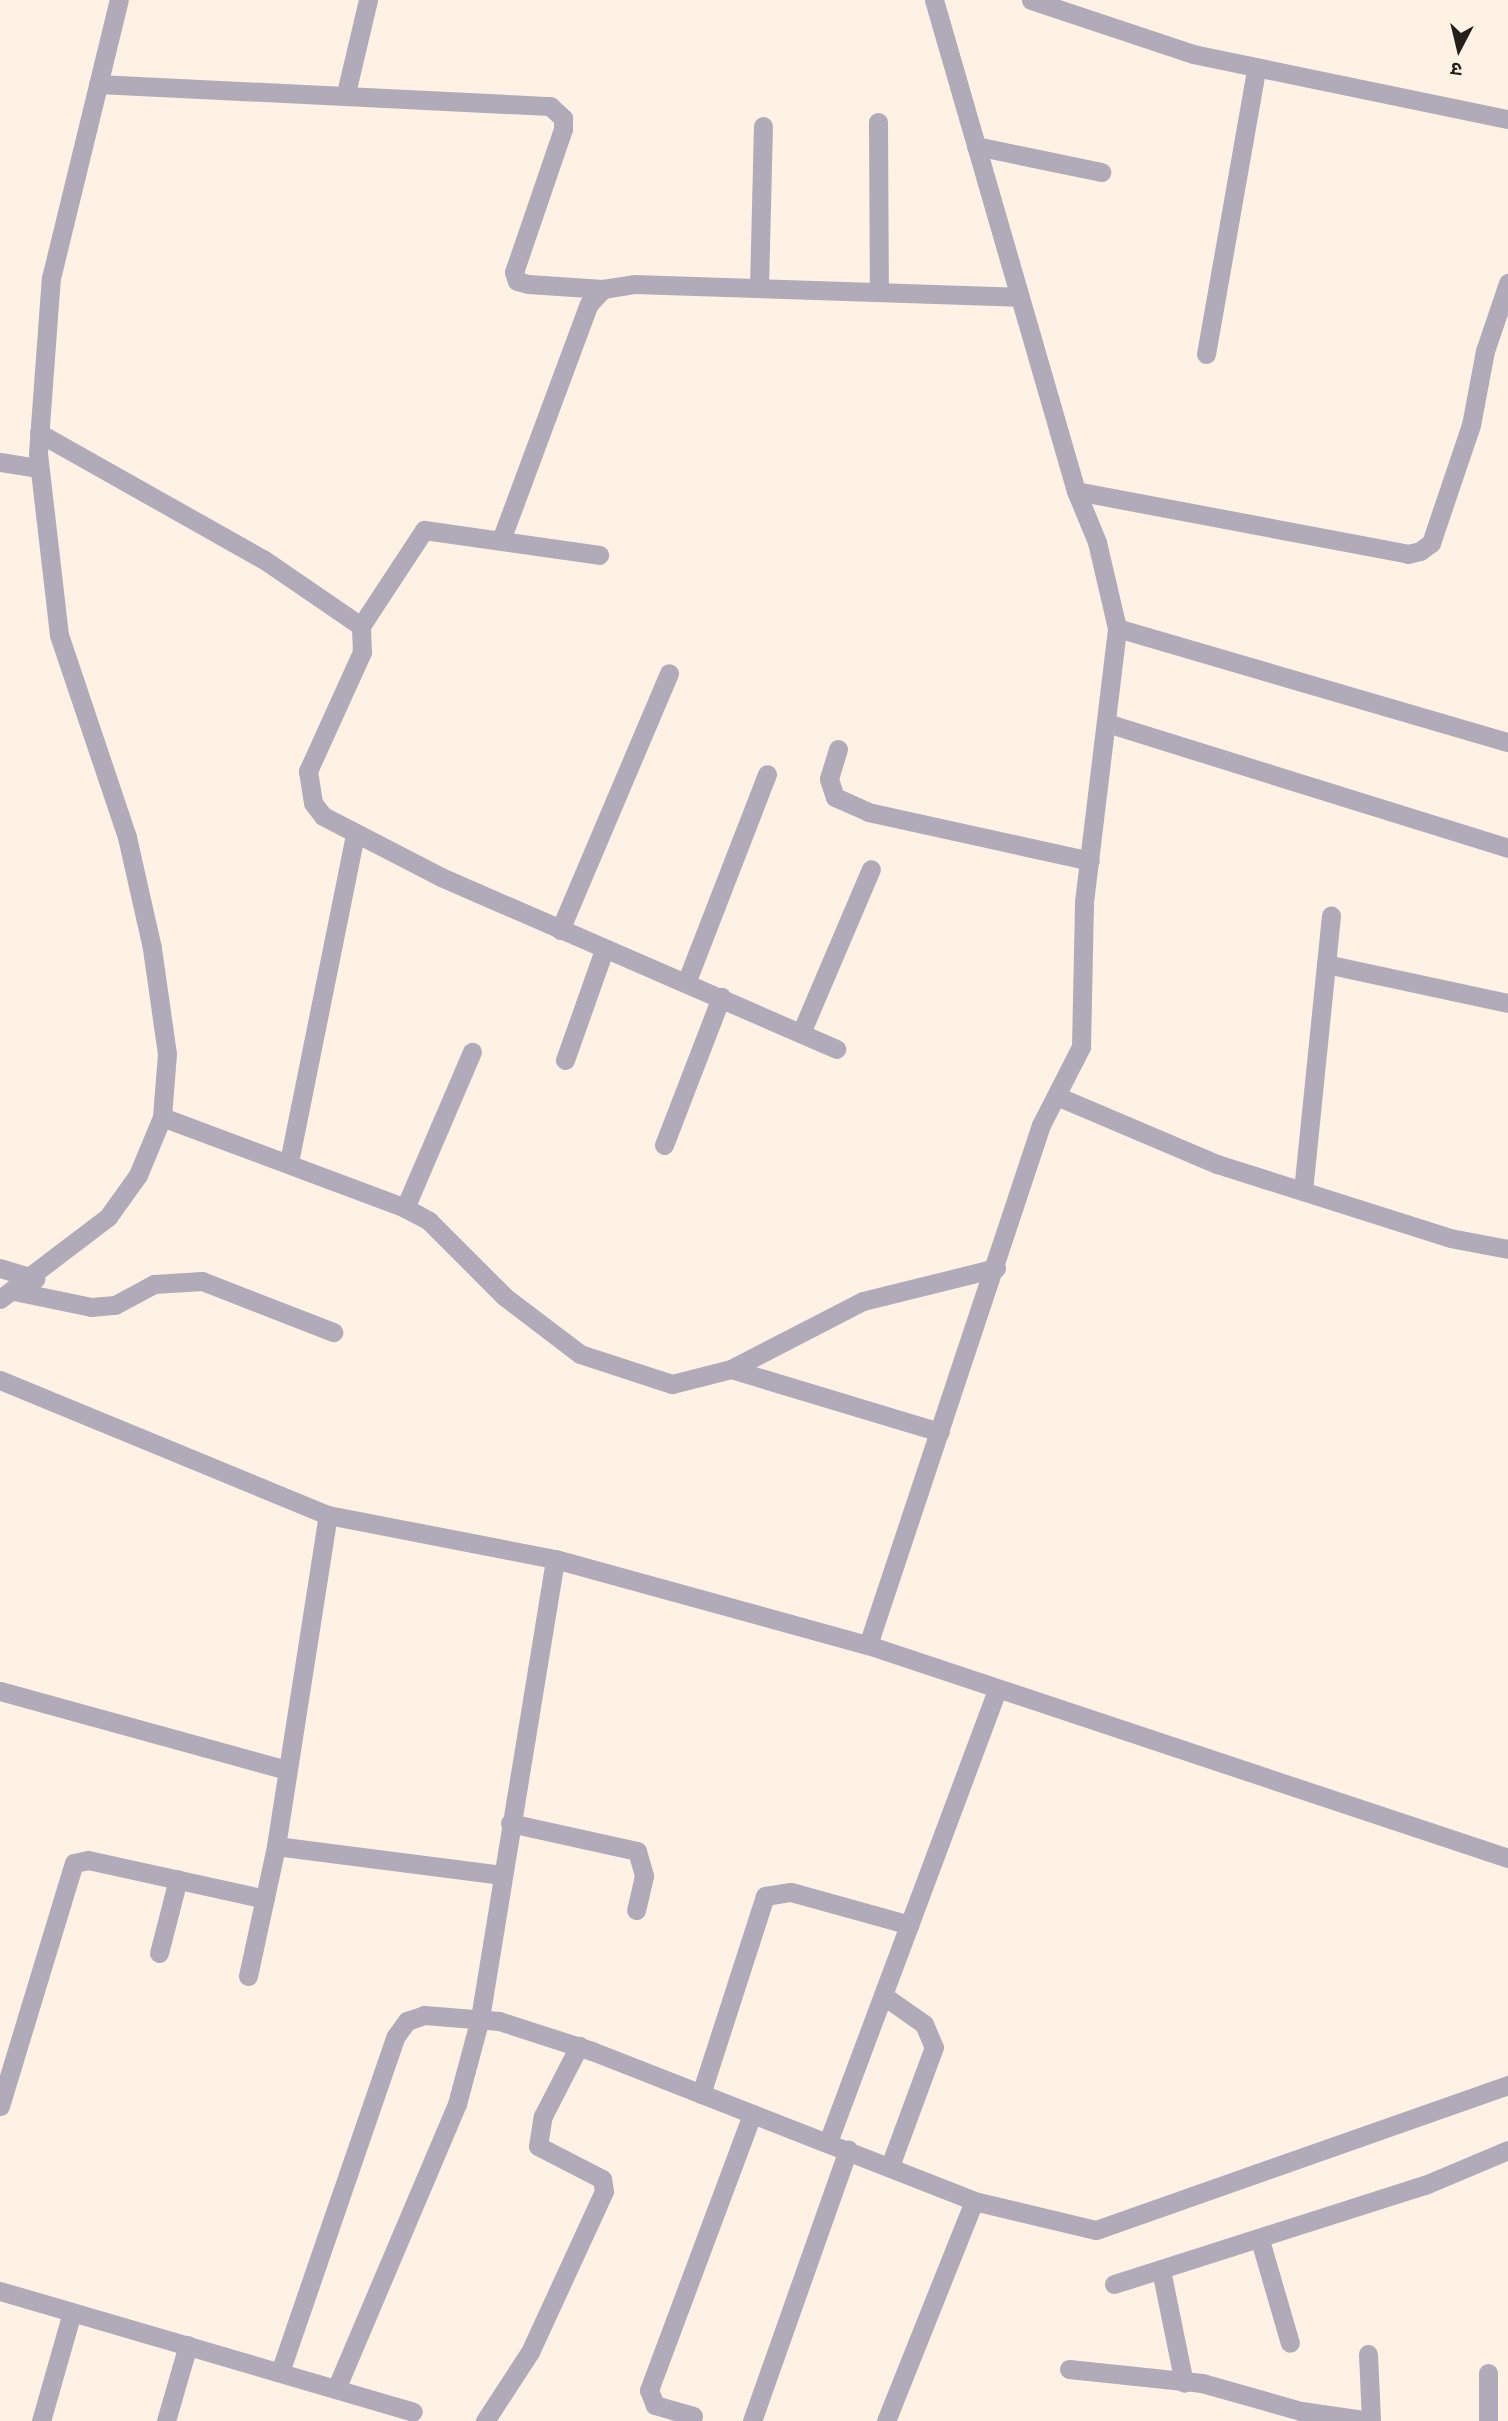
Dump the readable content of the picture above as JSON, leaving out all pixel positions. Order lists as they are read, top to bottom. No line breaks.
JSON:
{"north":"bottom"}
